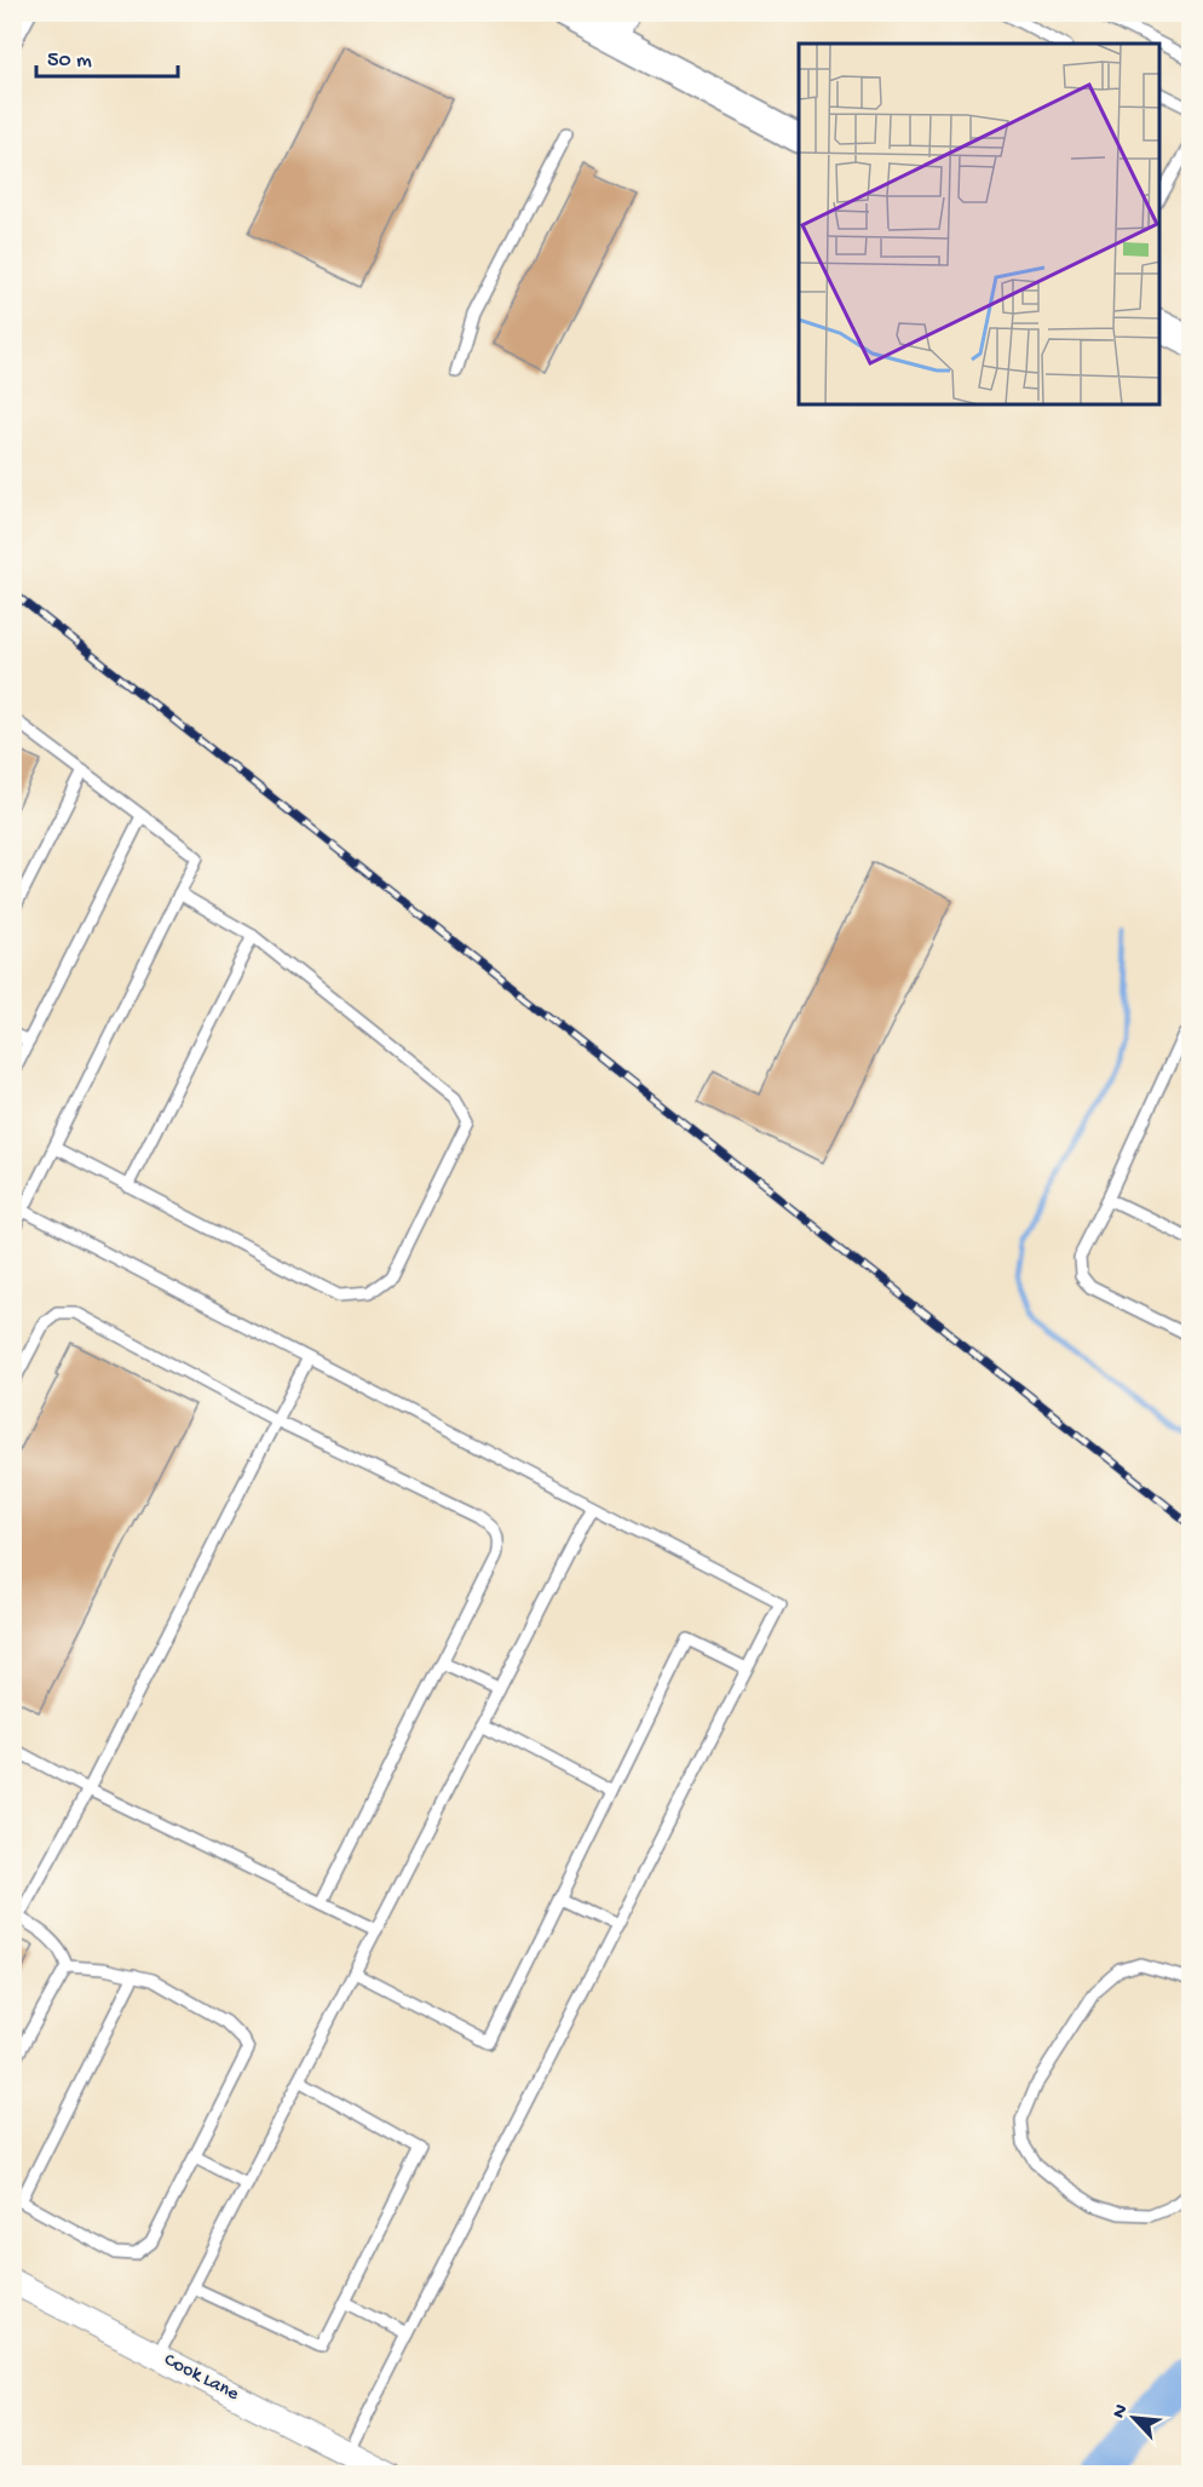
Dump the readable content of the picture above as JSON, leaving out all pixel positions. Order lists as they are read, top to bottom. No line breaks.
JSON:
{"streets":{"street":["Cook Lane"]},"scale_bar":"50 m","north":"top left"}
